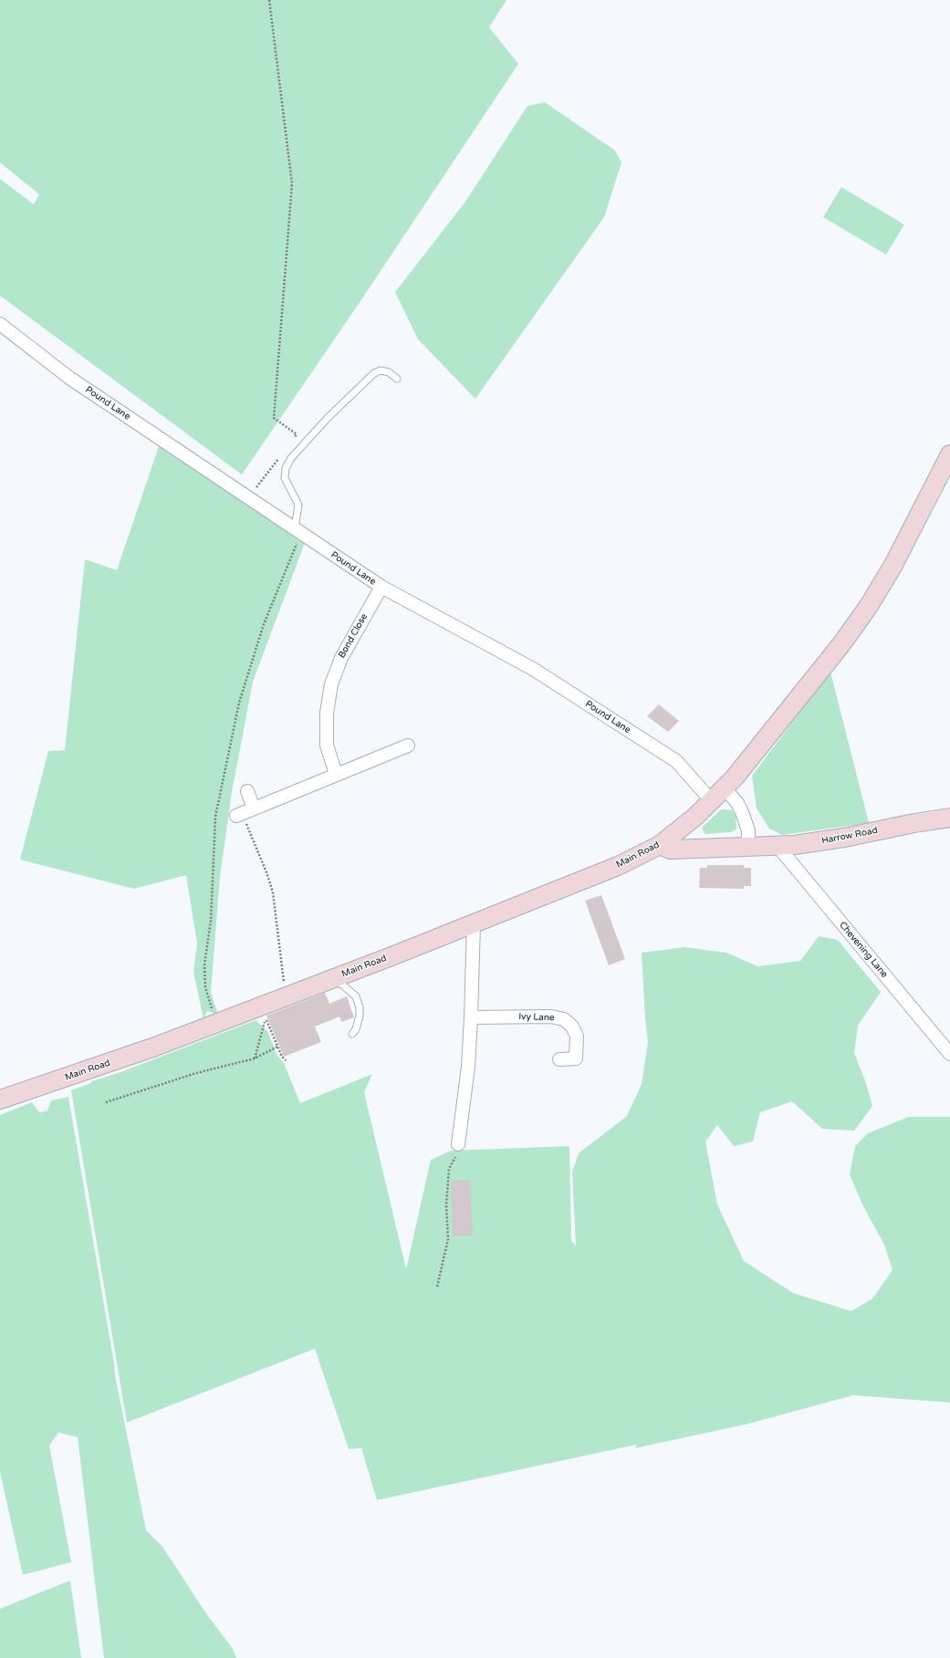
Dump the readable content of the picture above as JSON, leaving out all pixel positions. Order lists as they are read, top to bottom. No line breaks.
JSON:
{"streets":{"street":["Pound Lane","Bond Close","Harrow Road","Main Road","Chevening Lane","Ivy Lane"]},"crossings":[["Pound Lane","Bond Close"],["Pound Lane","Main Road"],["Harrow Road","Main Road"],["Harrow Road","Chevening Lane"]]}
